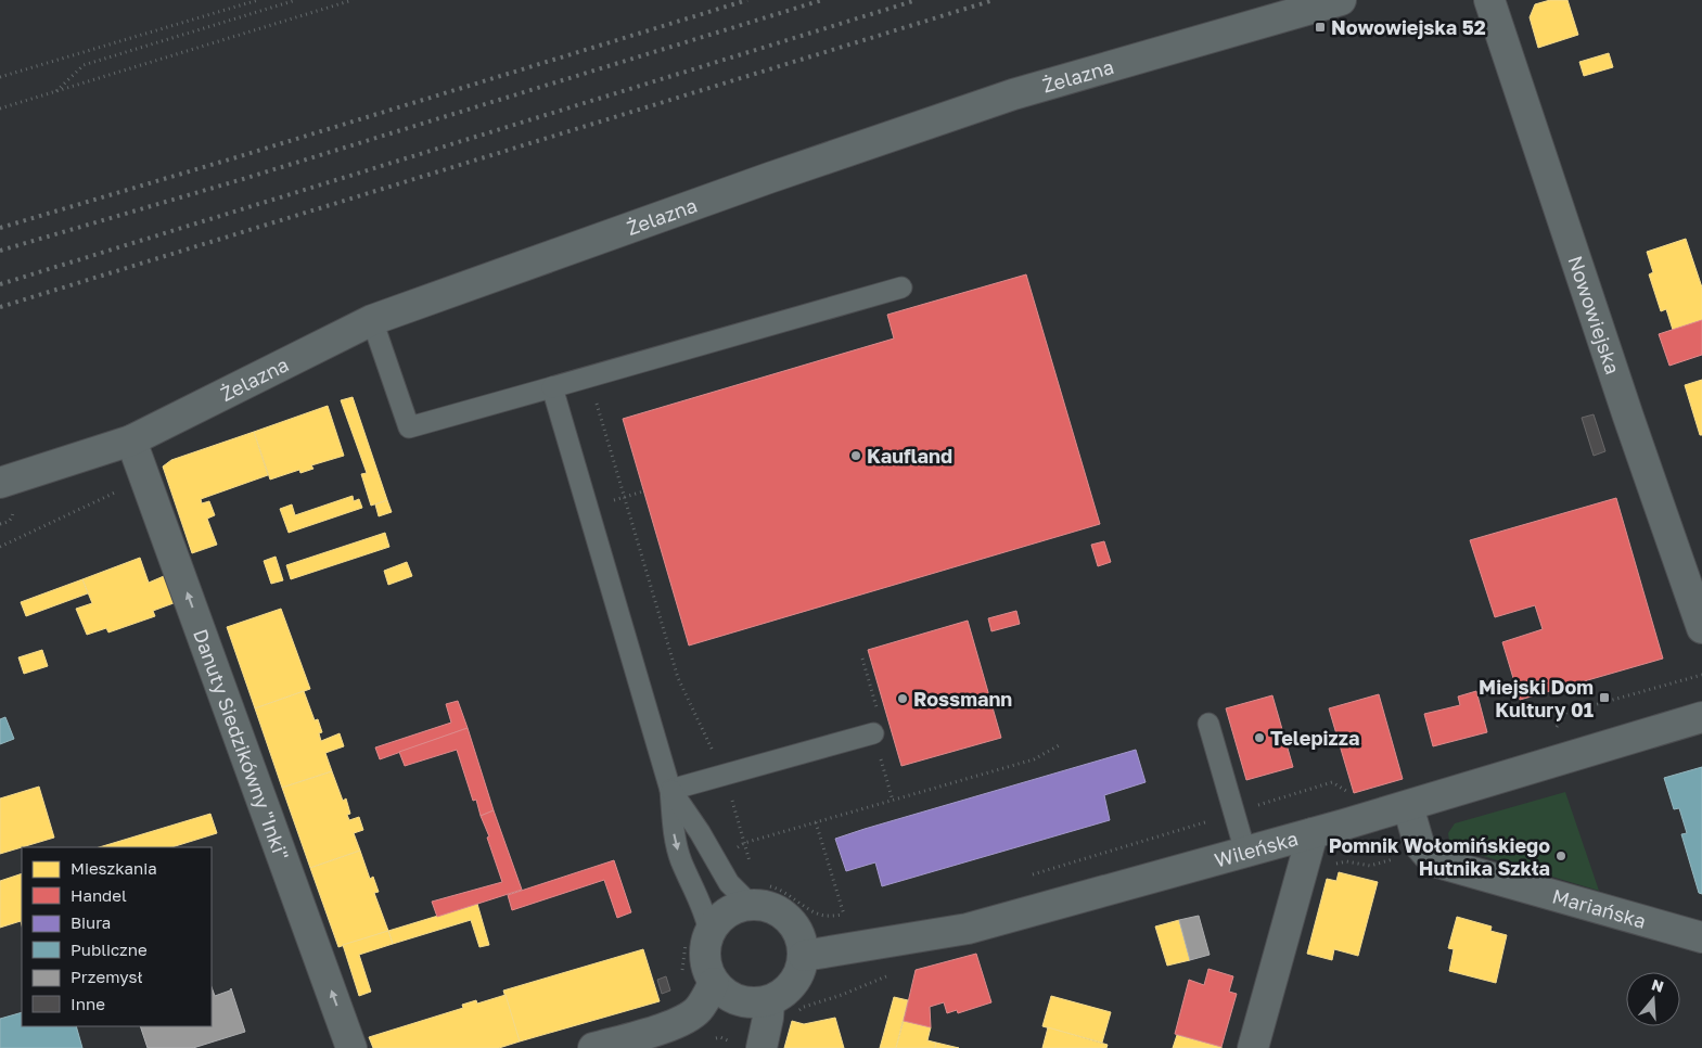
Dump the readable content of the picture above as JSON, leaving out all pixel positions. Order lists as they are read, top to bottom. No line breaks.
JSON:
{"streets":{"street":["Żelazna","Nowowiejska","Danuty Siedzikówny \"Inki\"","Wileńska","Mariańska"]},"crossings":[["Żelazna","Danuty Siedzikówny \"Inki\""],["Wileńska","Mariańska"]],"one_way":["Danuty Siedzikówny \"Inki\""],"places":{"transit":["Nowowiejska 52","Miejski Dom Kultury 01"],"other":["Kaufland","Rossmann","Telepizza","Pomnik Wołomińskiego Hutnika Szkła"]},"legend":["Mieszkania","Handel","Biura","Publiczne","Przemysł","Inne"],"north":"top"}
